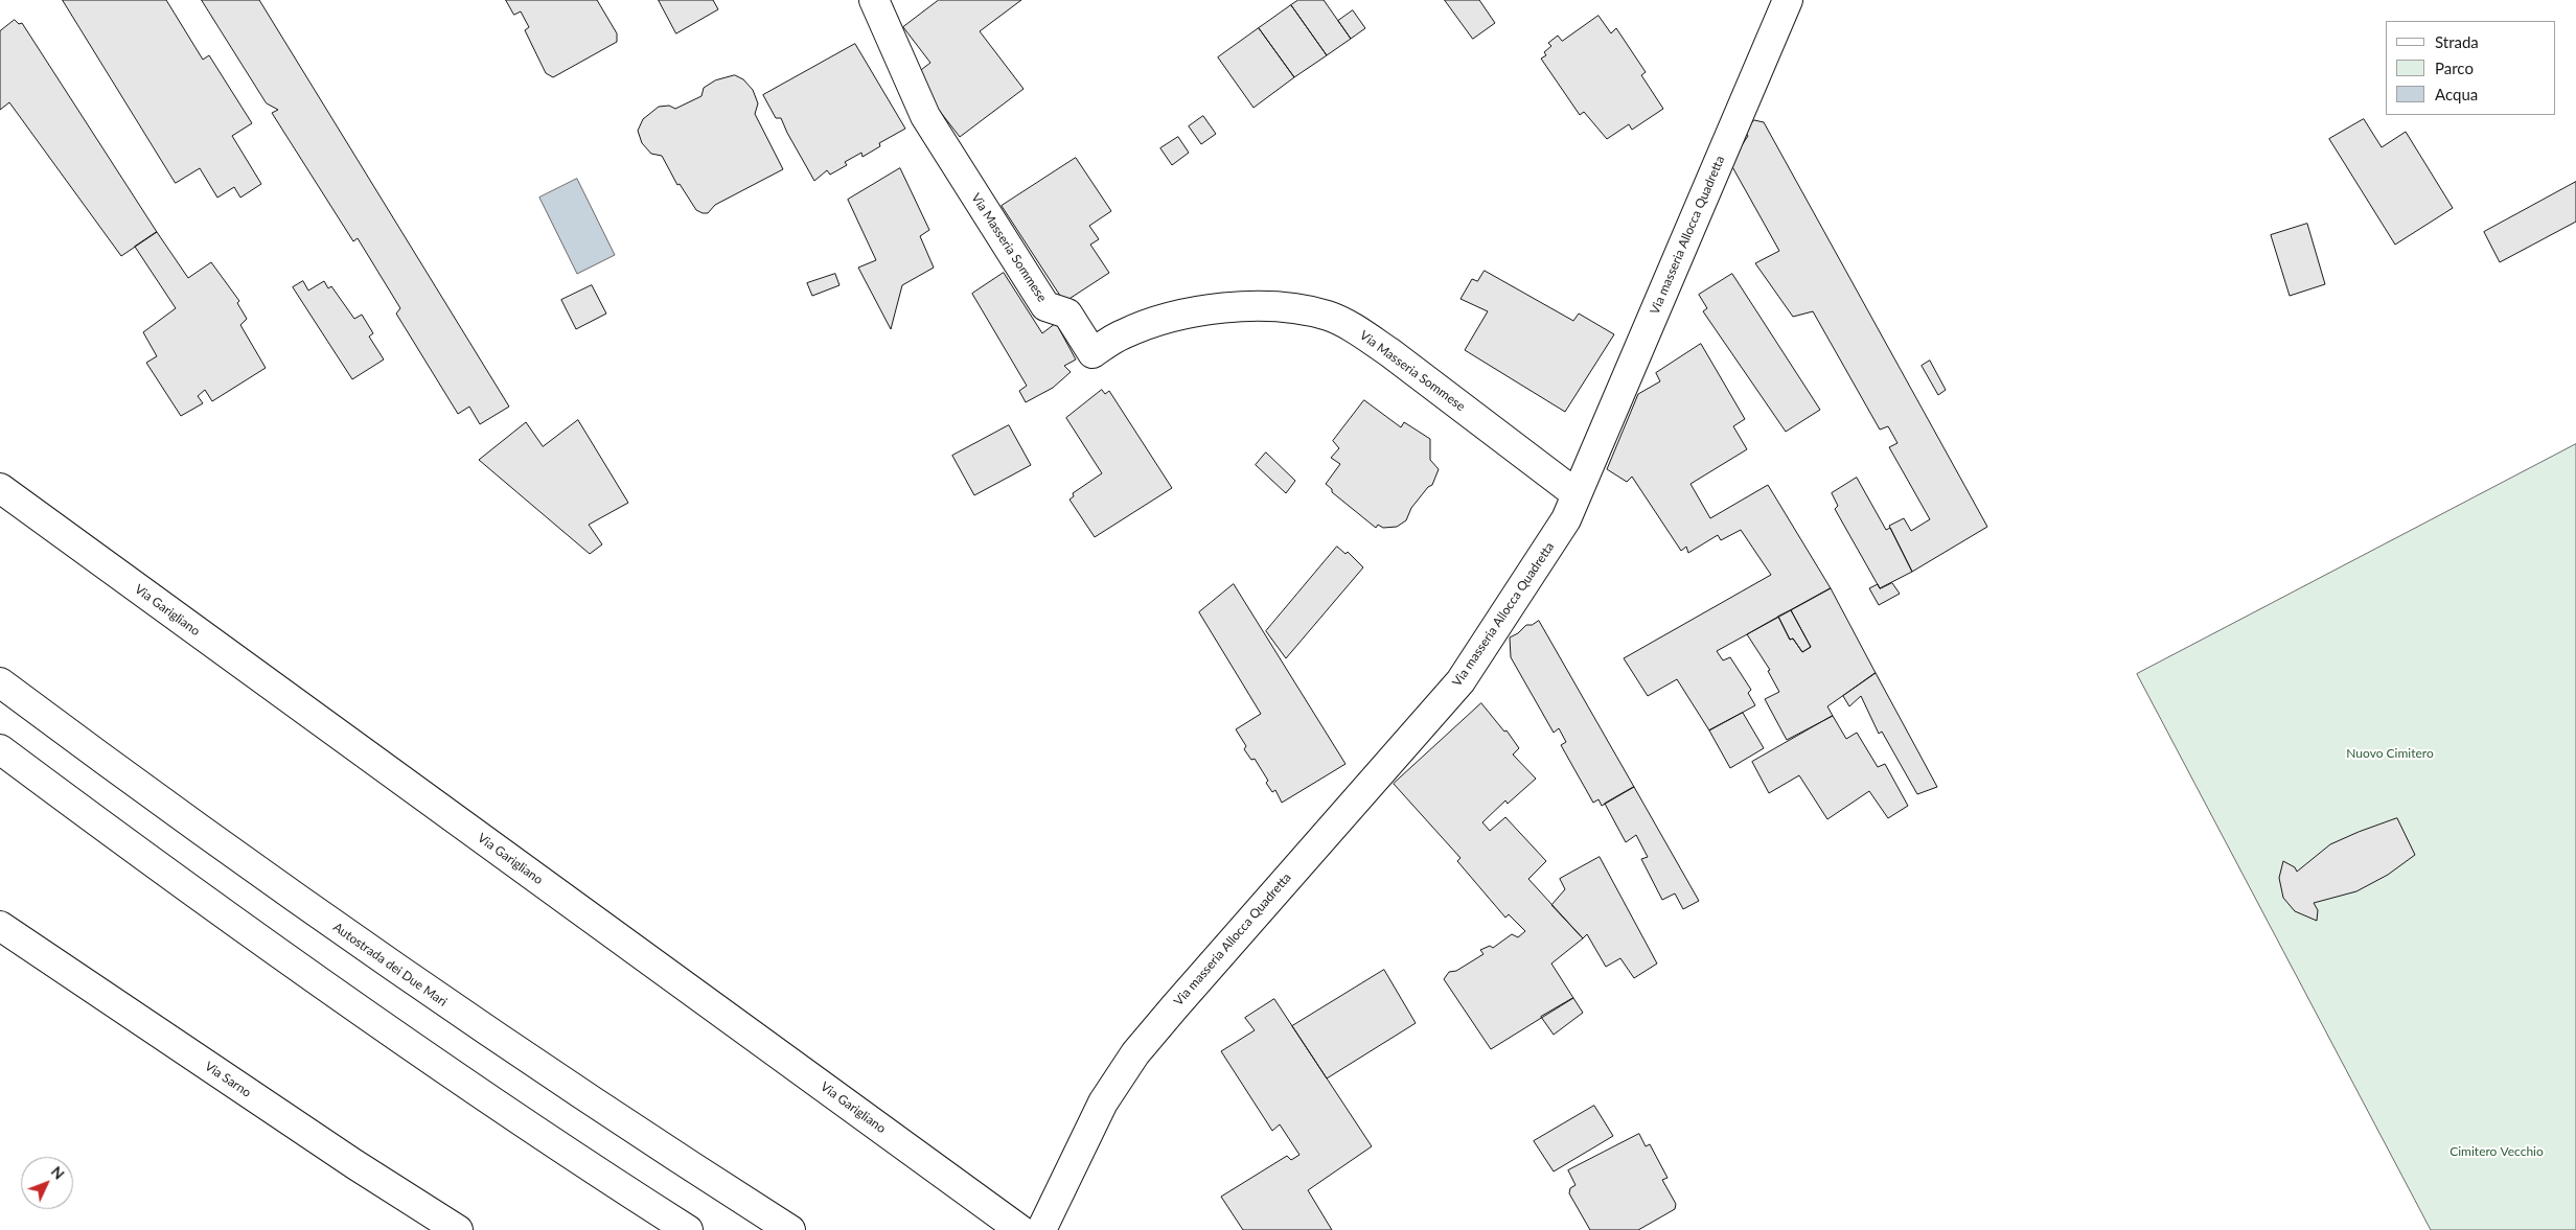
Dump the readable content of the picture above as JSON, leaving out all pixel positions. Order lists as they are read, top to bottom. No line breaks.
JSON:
{"streets":{"main road":["Via masseria Allocca Quadretta","Via Masseria Sommese","Via Garigliano","Autostrada dei Due Mari","Via Sarno"]},"crossings":[["Via masseria Allocca Quadretta","Via Masseria Sommese"]],"parks":["Nuovo Cimitero","Cimitero Vecchio"],"legend":["Strada","Parco","Acqua"],"north":"top right"}
